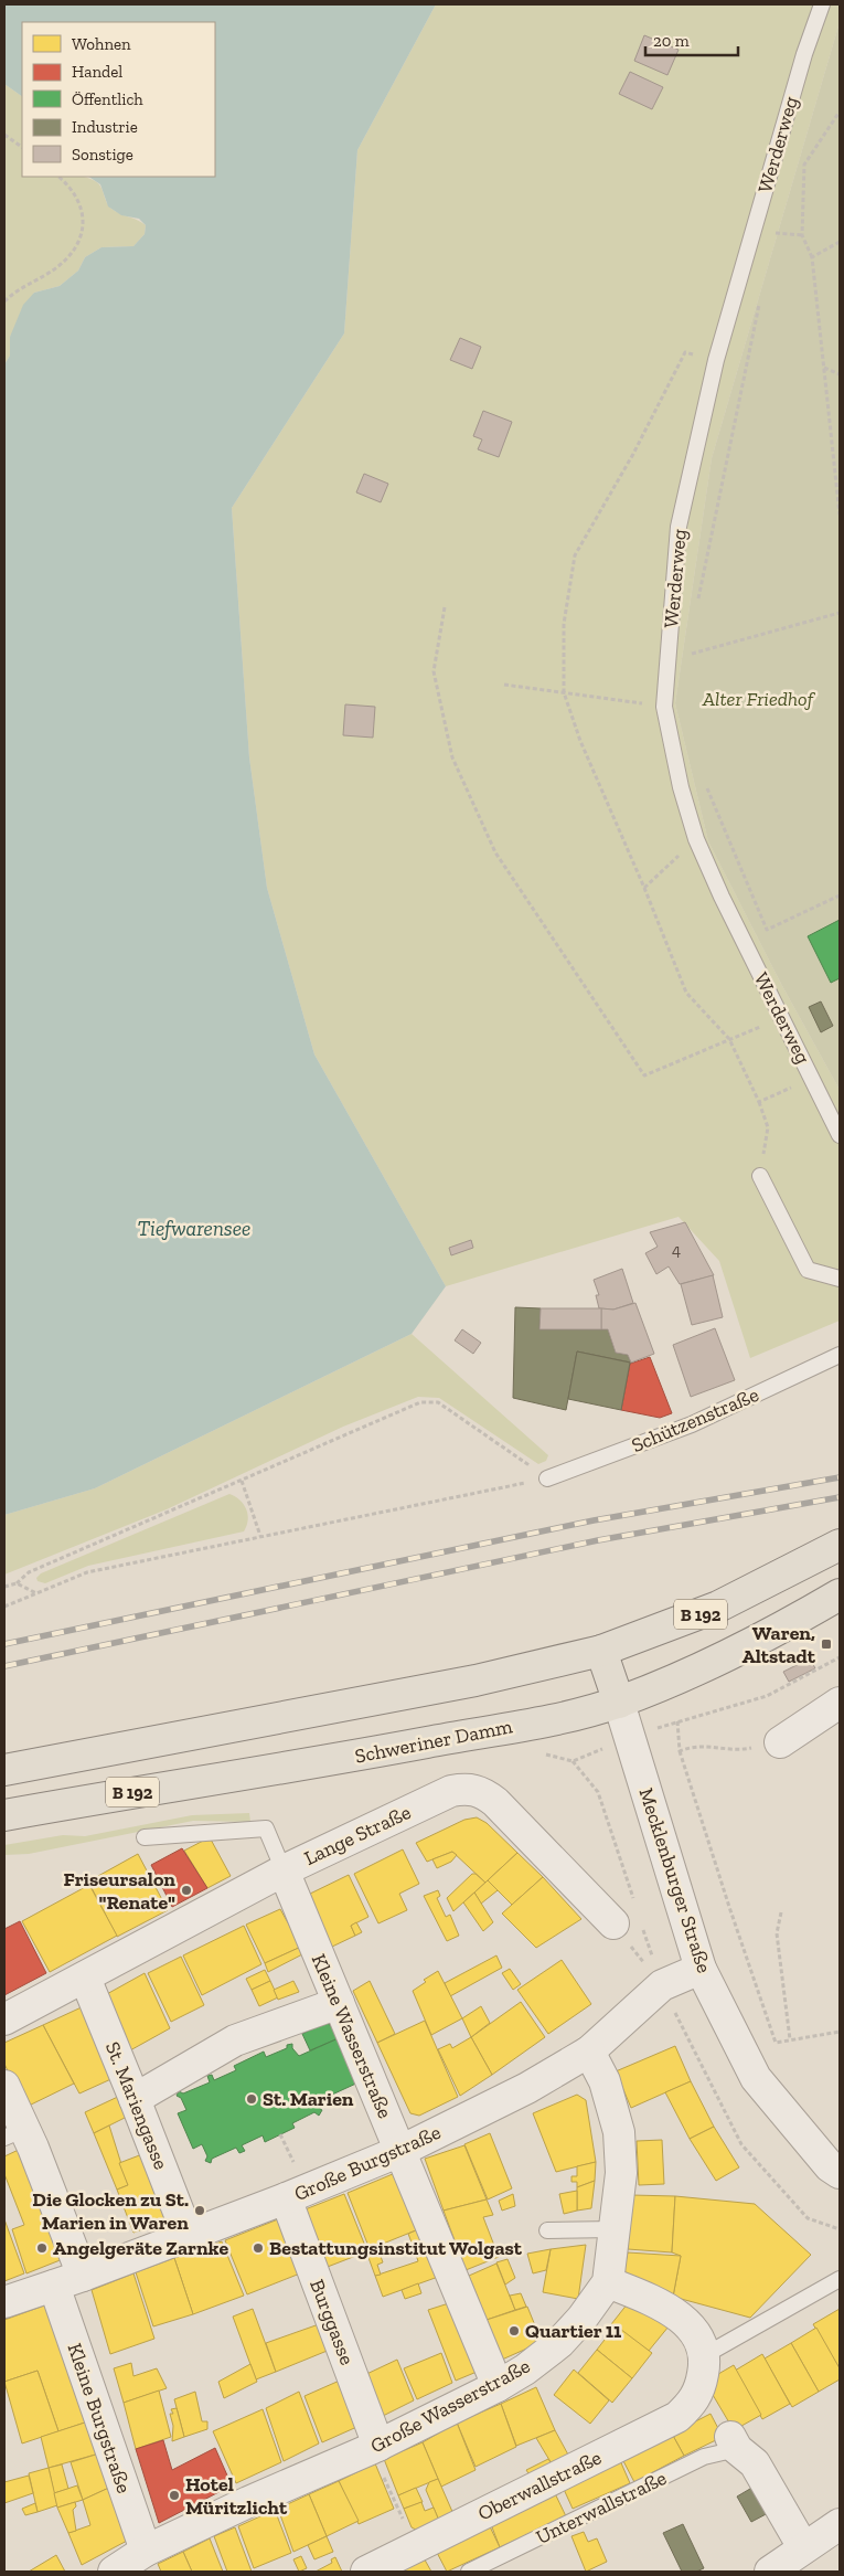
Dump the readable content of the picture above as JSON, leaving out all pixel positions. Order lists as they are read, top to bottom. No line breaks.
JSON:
{"streets":{"main road":["B 192","Schweriner Damm","Mecklenburger Straße"],"street":["Lange Straße","Kleine Wasserstraße","St. Mariengasse","Große Burgstraße","Burggasse","Große Wasserstraße","Kleine Burgstraße","Oberwallstraße","Unterwallstraße"],"lane":["Werderweg","Schützenstraße"]},"crossings":[["B 192","Mecklenburger Straße"],["Schweriner Damm","Mecklenburger Straße"],["Lange Straße","Kleine Wasserstraße"],["Lange Straße","St. Mariengasse"],["Mecklenburger Straße","Große Burgstraße"],["Kleine Wasserstraße","Große Burgstraße"],["Kleine Wasserstraße","Große Wasserstraße"],["St. Mariengasse","Große Burgstraße"],["Große Burgstraße","Burggasse"],["Große Burgstraße","Große Wasserstraße"],["Große Burgstraße","Kleine Burgstraße"],["Burggasse","Große Wasserstraße"],["Große Wasserstraße","Kleine Burgstraße"]],"water":["Tiefwarensee"],"parks":["Alter Friedhof"],"places":{"transit":["Waren, Altstadt"],"other":["Friseursalon \"Renate\"","St. Marien","Die Glocken zu St. Marien in Waren","Angelgeräte Zarnke","Bestattungsinstitut Wolgast","Quartier 11","Hotel Müritzlicht"]},"house_numbers":["4"],"legend":["Wohnen","Handel","Öffentlich","Industrie","Sonstige"],"scale_bar":"20 m"}
